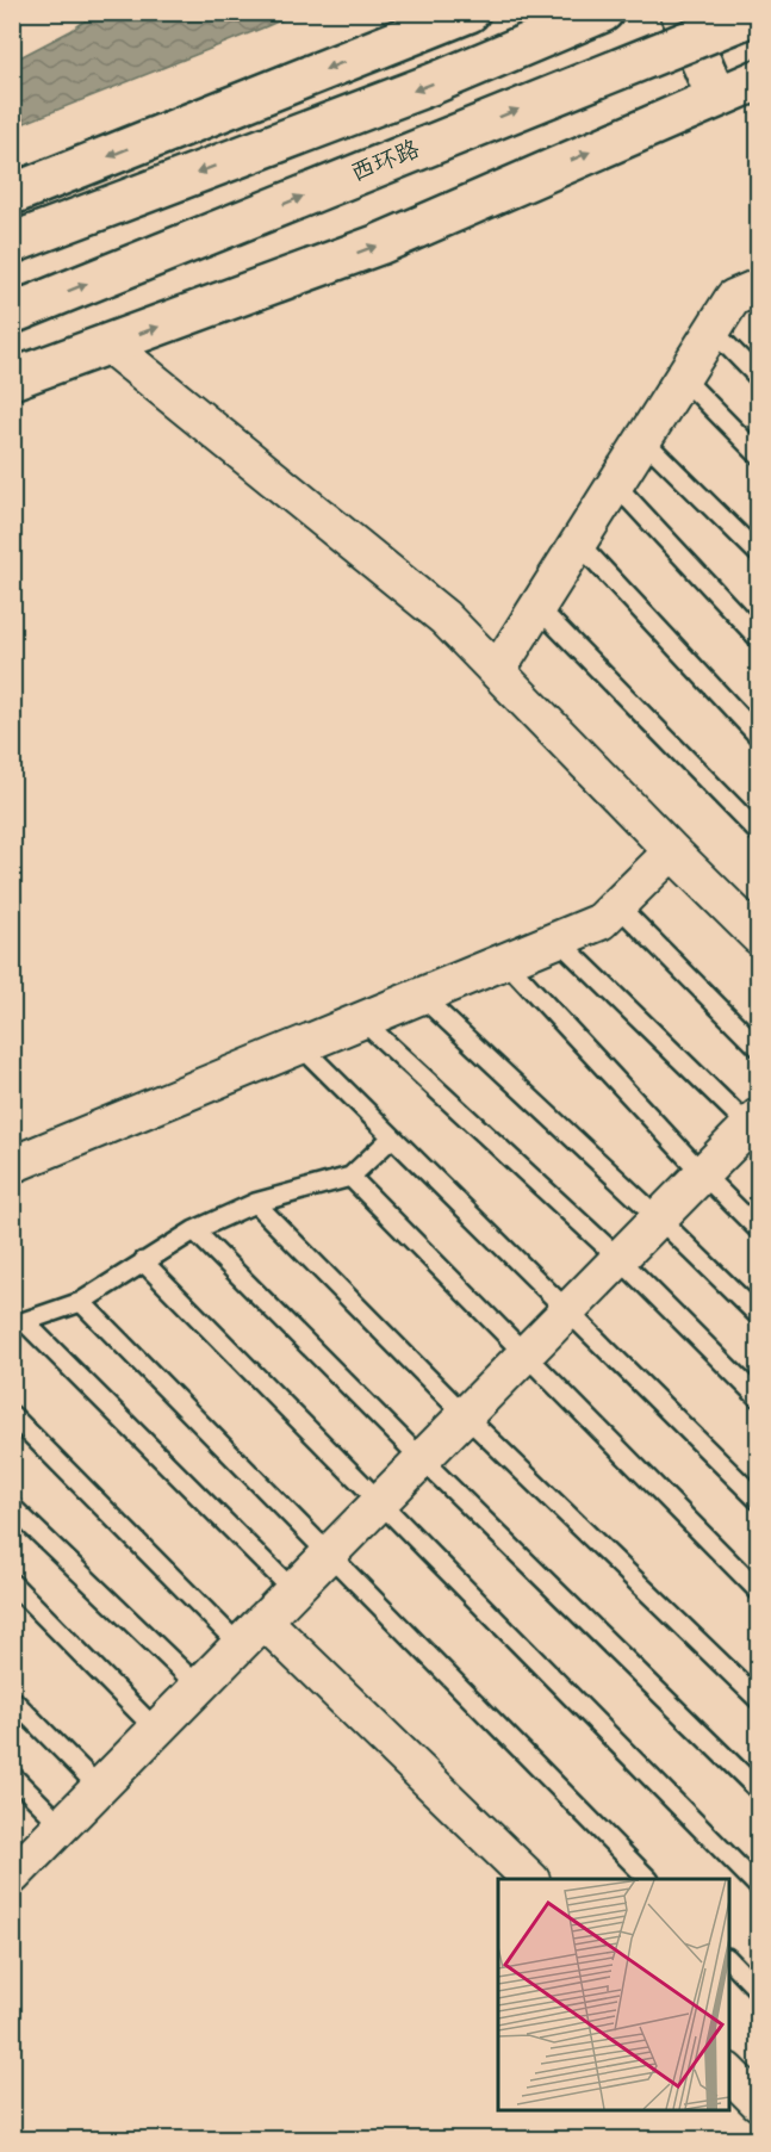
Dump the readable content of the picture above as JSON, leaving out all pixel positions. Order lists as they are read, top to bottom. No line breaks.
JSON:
{"streets":{"main road":["西环路"]}}
